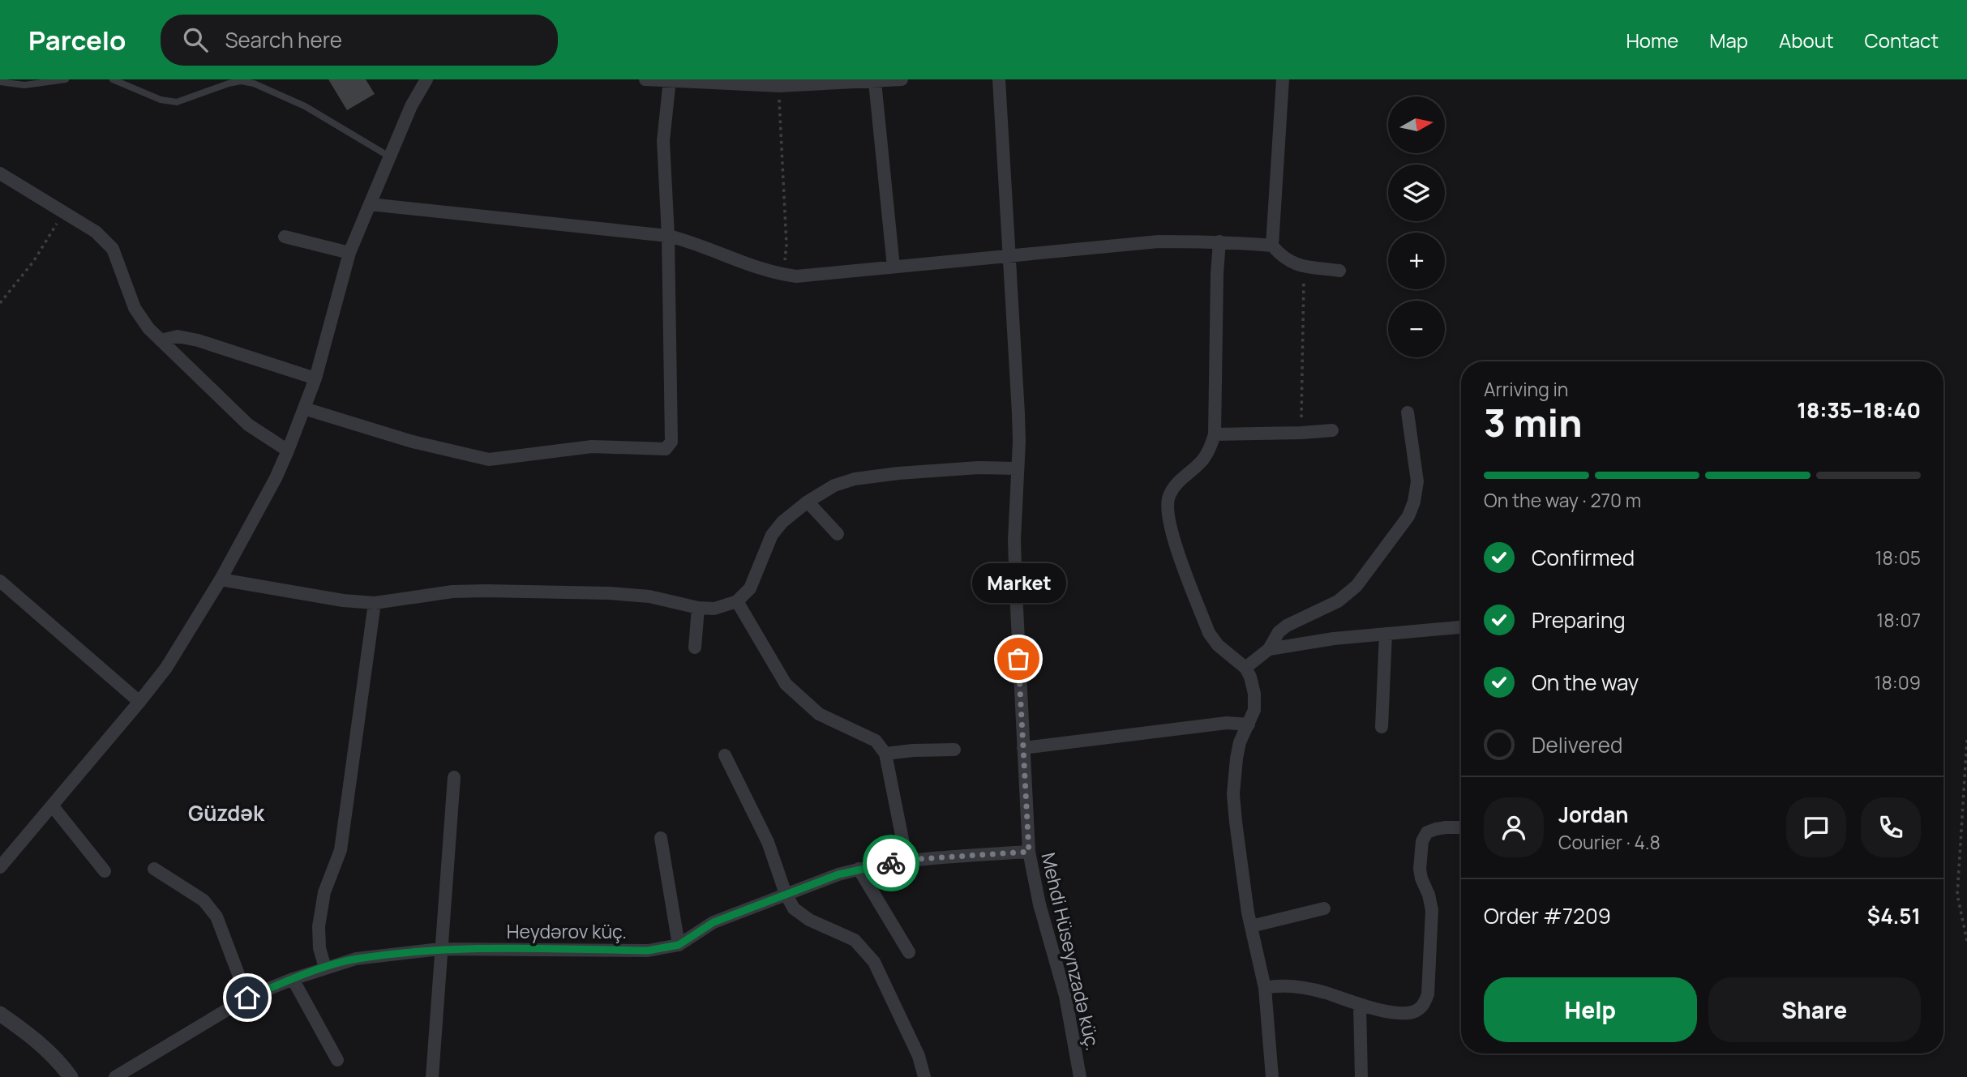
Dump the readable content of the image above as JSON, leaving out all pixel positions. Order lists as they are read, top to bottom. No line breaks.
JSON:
{"streets":{"street":["Heydərov küç.","Mehdi Hüseynzadə küç."]},"crossings":[["Heydərov küç.","Mehdi Hüseynzadə küç."]],"districts":["Güzdək"],"places":["Market"],"north":"right","page":{"header":"Parcelo","search":"Search here","nav":["Home","Map","About","Contact"],"map_buttons":["+","−"],"heading":["3 min","Arriving in","18:35–18:40"],"panel":["Jordan","Courier · 4.8","Order #7209","$4.51"],"bar":"On the way · 270 m","list":[["Confirmed","18:05"],["Preparing","18:07"],["On the way","18:09"],"Delivered"],"bubble":"Market","buttons":["Help","Share"]}}
